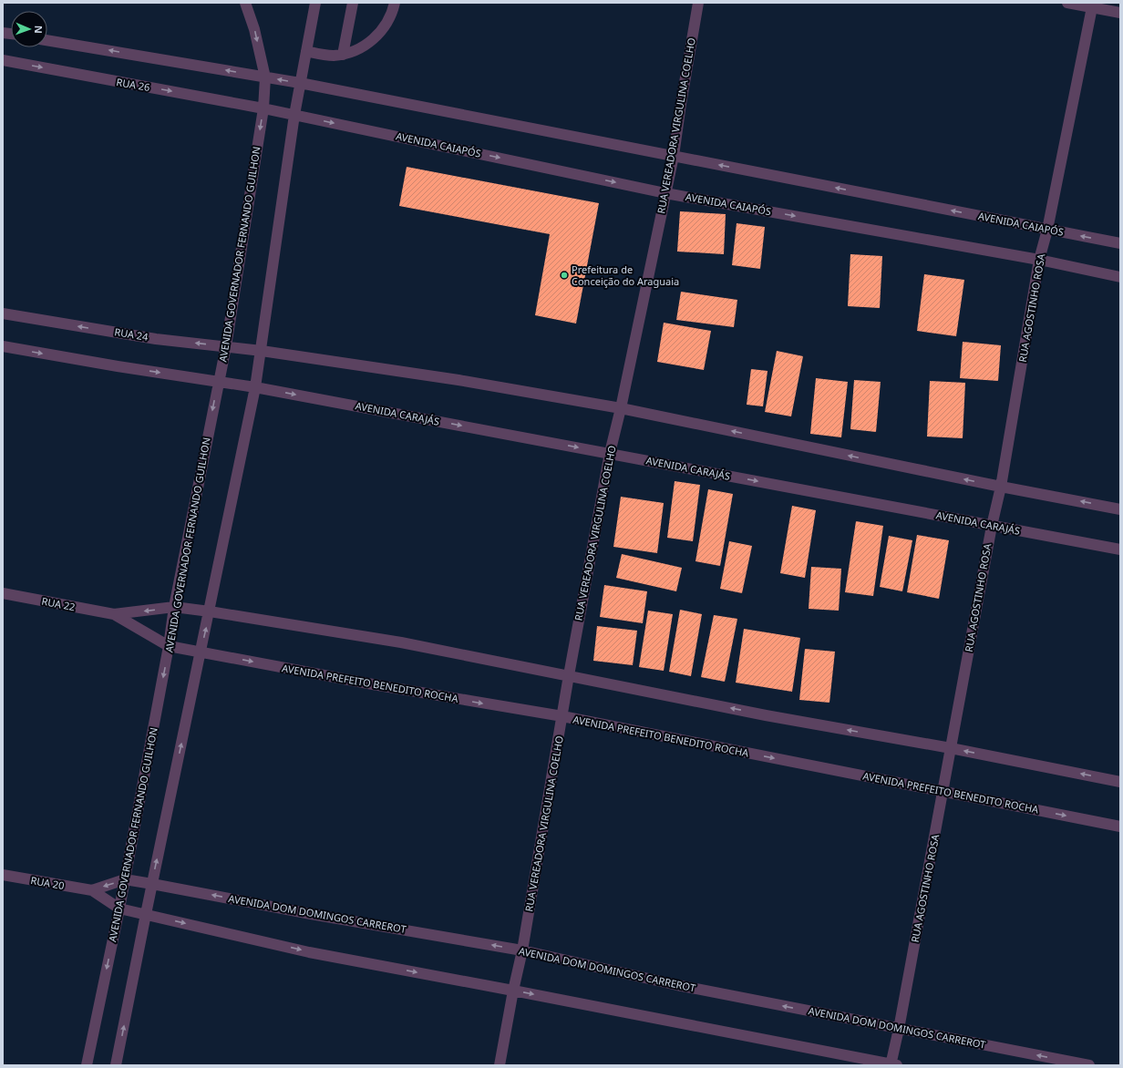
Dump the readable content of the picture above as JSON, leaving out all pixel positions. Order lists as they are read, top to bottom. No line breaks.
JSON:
{"streets":{"street":["RUA 26","RUA VEREADORA VIRGULINA COELHO","AVENIDA CAIAPÓS","AVENIDA GOVERNADOR FERNANDO GUILHON","RUA AGOSTINHO ROSA","RUA 24","AVENIDA CARAJÁS","RUA 22","AVENIDA PREFEITO BENEDITO ROCHA","RUA 20","AVENIDA DOM DOMINGOS CARREROT"]},"crossings":[["RUA 26","AVENIDA CAIAPÓS"],["RUA 26","AVENIDA GOVERNADOR FERNANDO GUILHON"],["RUA VEREADORA VIRGULINA COELHO","AVENIDA CAIAPÓS"],["RUA VEREADORA VIRGULINA COELHO","AVENIDA CARAJÁS"],["RUA VEREADORA VIRGULINA COELHO","AVENIDA PREFEITO BENEDITO ROCHA"],["RUA VEREADORA VIRGULINA COELHO","AVENIDA DOM DOMINGOS CARREROT"],["AVENIDA CAIAPÓS","AVENIDA GOVERNADOR FERNANDO GUILHON"],["AVENIDA CAIAPÓS","RUA AGOSTINHO ROSA"],["AVENIDA GOVERNADOR FERNANDO GUILHON","RUA 24"],["AVENIDA GOVERNADOR FERNANDO GUILHON","RUA 22"],["AVENIDA GOVERNADOR FERNANDO GUILHON","RUA 20"],["AVENIDA GOVERNADOR FERNANDO GUILHON","AVENIDA DOM DOMINGOS CARREROT"],["RUA AGOSTINHO ROSA","AVENIDA CARAJÁS"],["RUA AGOSTINHO ROSA","AVENIDA PREFEITO BENEDITO ROCHA"],["RUA AGOSTINHO ROSA","AVENIDA DOM DOMINGOS CARREROT"],["RUA 22","AVENIDA PREFEITO BENEDITO ROCHA"],["RUA 20","AVENIDA DOM DOMINGOS CARREROT"]],"places":["Prefeitura de Conceição do Araguaia"],"north":"right"}
